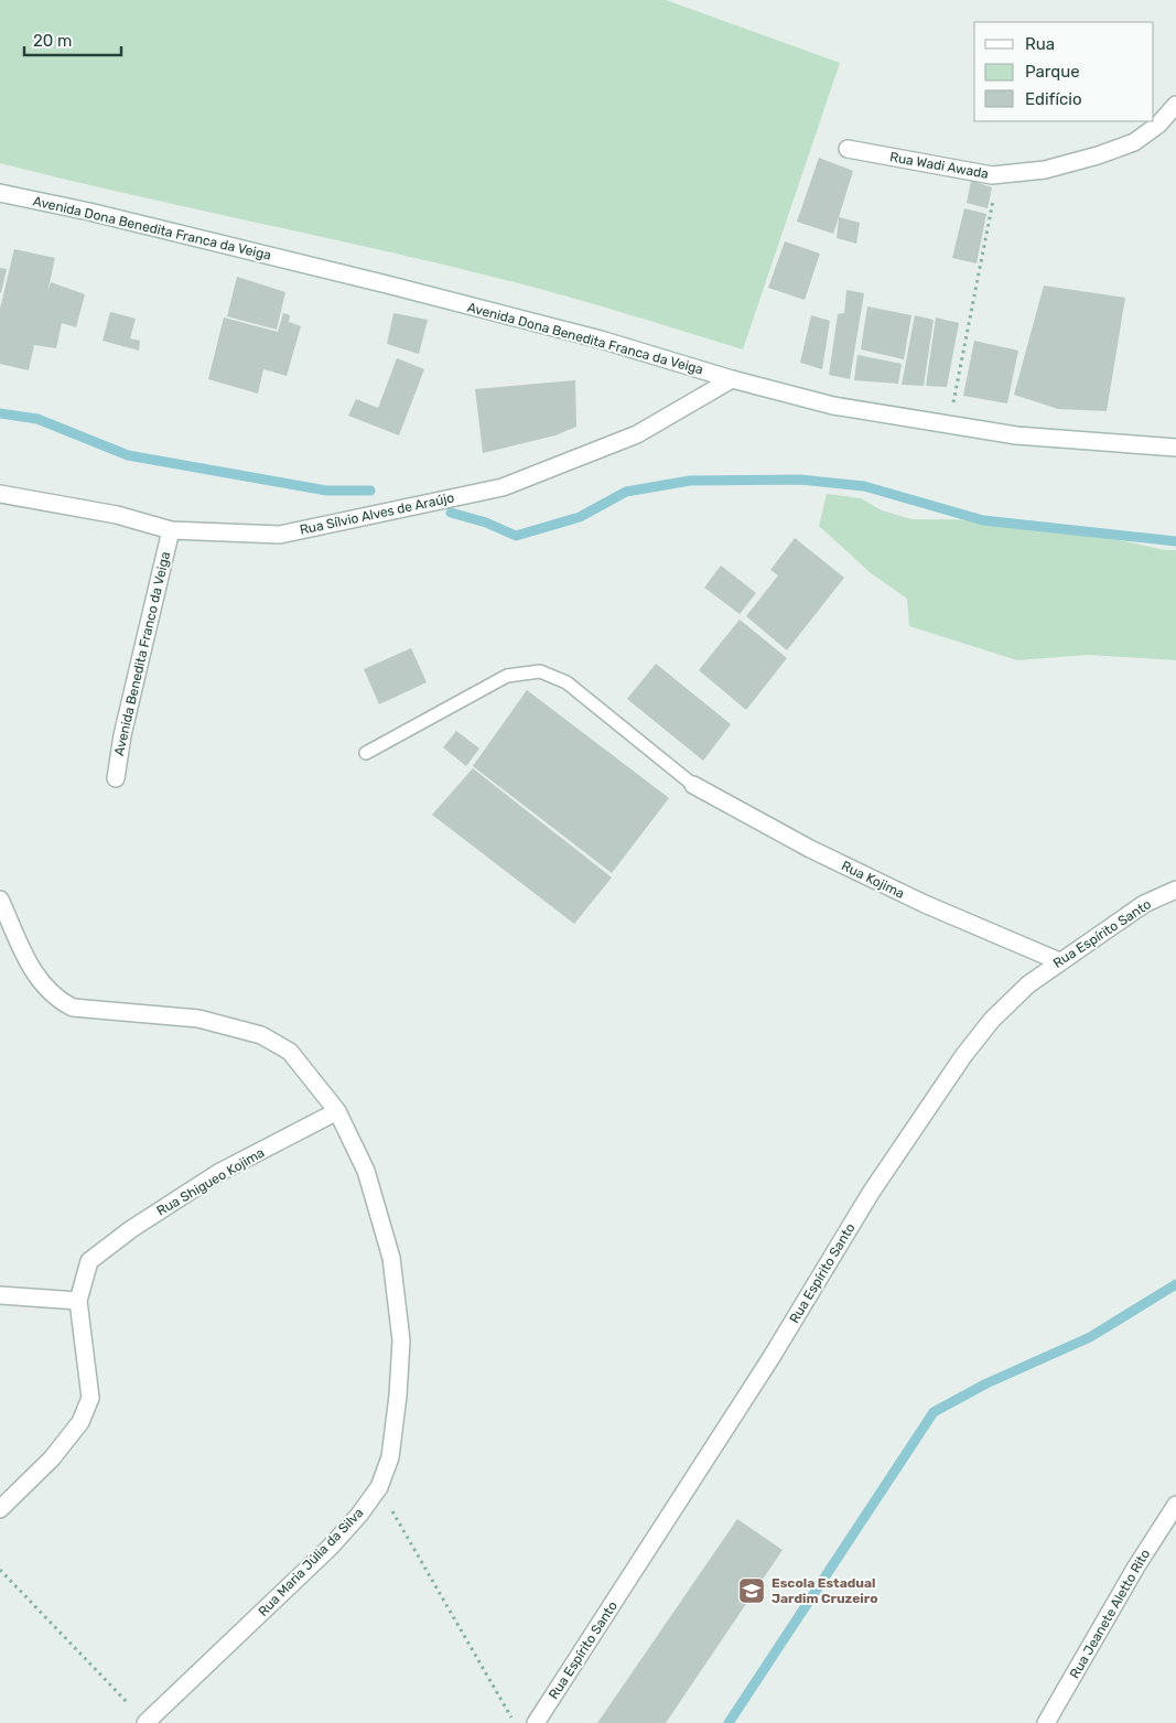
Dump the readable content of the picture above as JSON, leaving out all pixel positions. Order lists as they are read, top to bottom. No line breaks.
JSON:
{"streets":{"street":["Rua Wadi Awada","Avenida Dona Benedita Franca da Veiga","Rua Sílvio Alves de Araújo","Avenida Benedita Franco da Veiga","Rua Kojima","Rua Espírito Santo","Rua Shigueo Kojima","Rua Maria Júlia da Silva","Rua Jeanete Aletto Rito"]},"crossings":[["Avenida Dona Benedita Franca da Veiga","Rua Sílvio Alves de Araújo"],["Rua Sílvio Alves de Araújo","Avenida Benedita Franco da Veiga"],["Rua Kojima","Rua Espírito Santo"],["Rua Shigueo Kojima","Rua Maria Júlia da Silva"]],"places":{"school or university":["Escola Estadual Jardim Cruzeiro"]},"legend":["Rua","Parque","Edifício"],"scale_bar":"20 m"}
